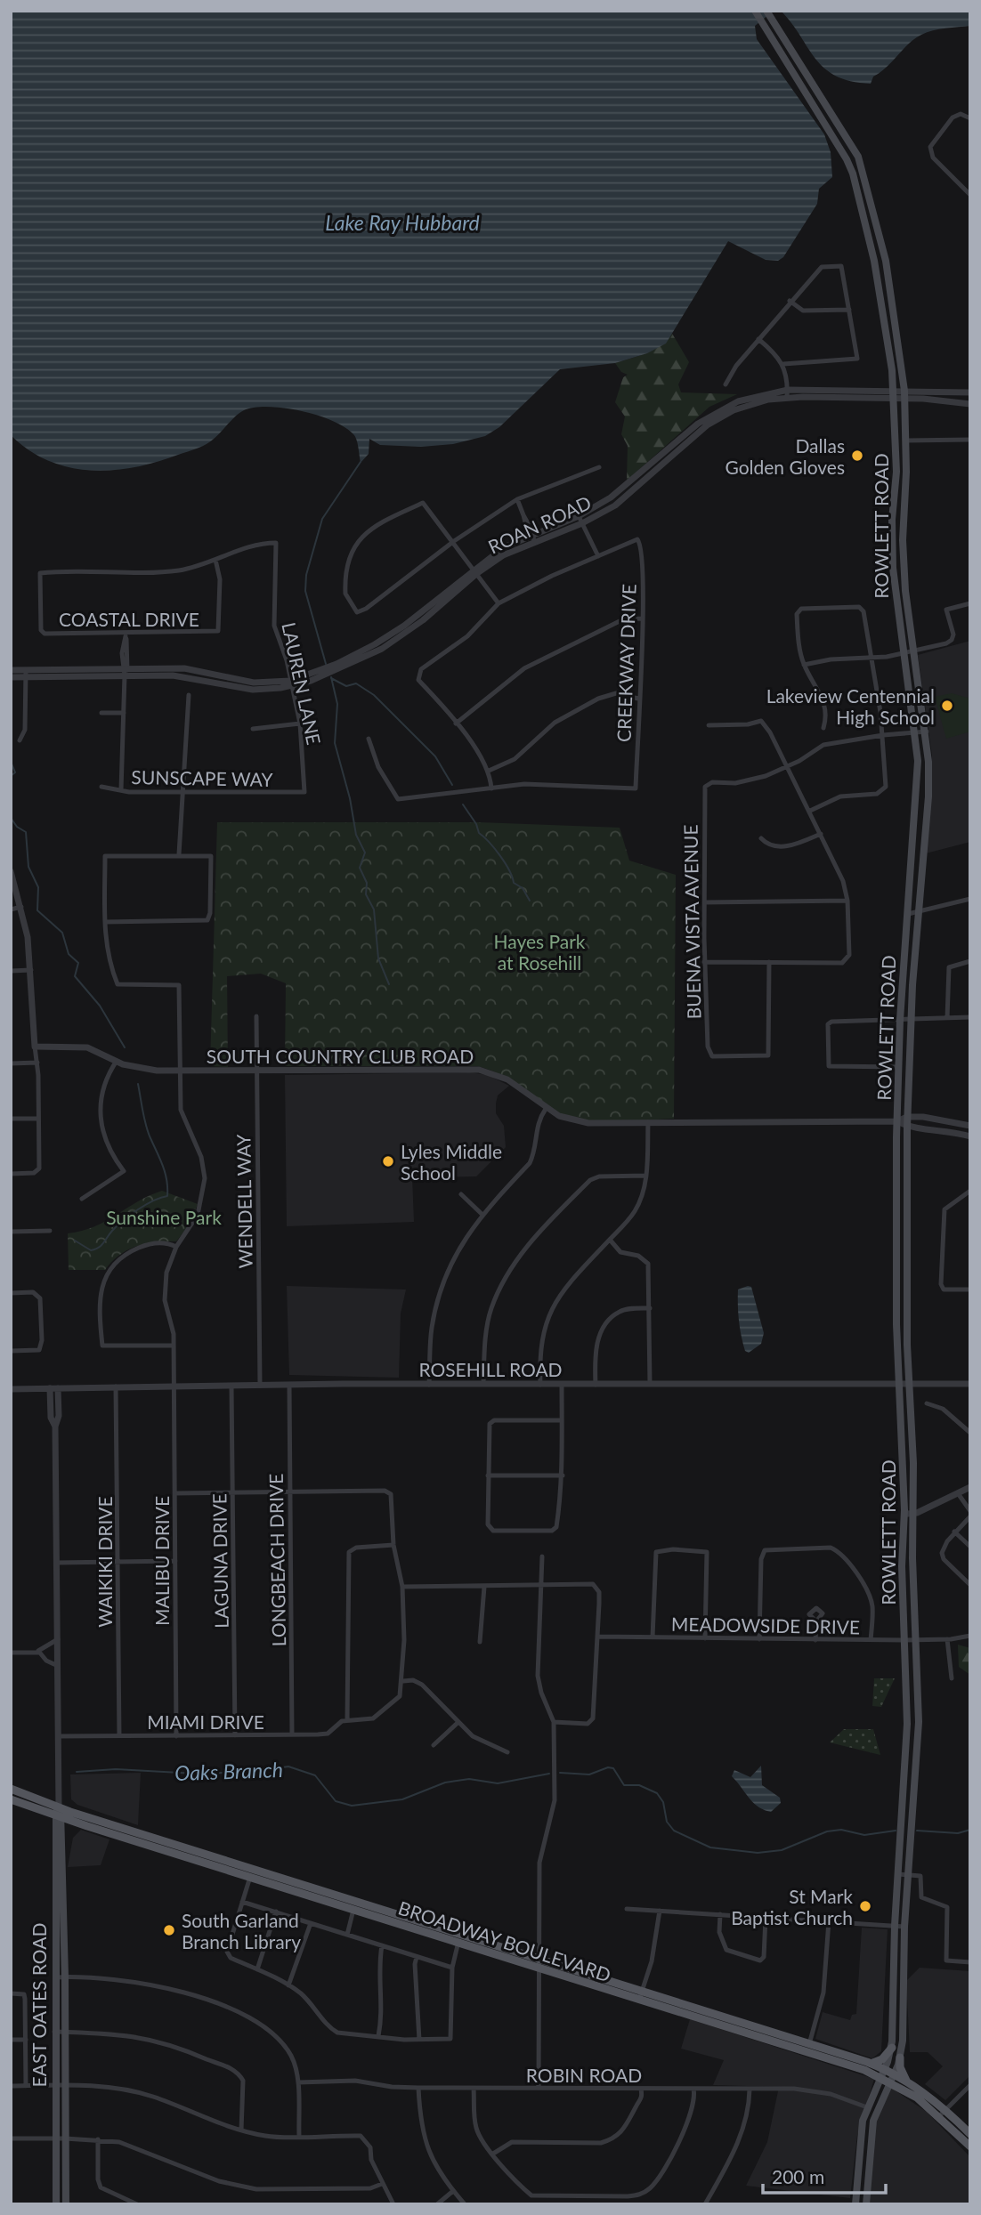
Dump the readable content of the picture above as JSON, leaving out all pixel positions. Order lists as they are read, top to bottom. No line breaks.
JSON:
{"streets":{"main road":["ROWLETT ROAD","BROADWAY BOULEVARD","EAST OATES ROAD"],"street":["ROAN ROAD","COASTAL DRIVE","CREEKWAY DRIVE","LAUREN LANE","SUNSCAPE WAY","BUENA VISTA AVENUE","SOUTH COUNTRY CLUB ROAD","WENDELL WAY","ROSEHILL ROAD","LONGBEACH DRIVE","MALIBU DRIVE","LAGUNA DRIVE","WAIKIKI DRIVE","MEADOWSIDE DRIVE","MIAMI DRIVE","ROBIN ROAD"]},"crossings":[["ROAN ROAD","ROWLETT ROAD"],["ROAN ROAD","LAUREN LANE"],["ROWLETT ROAD","SOUTH COUNTRY CLUB ROAD"],["ROWLETT ROAD","ROSEHILL ROAD"],["ROWLETT ROAD","MEADOWSIDE DRIVE"],["ROWLETT ROAD","BROADWAY BOULEVARD"],["ROWLETT ROAD","ROBIN ROAD"],["COASTAL DRIVE","LAUREN LANE"],["LAUREN LANE","SUNSCAPE WAY"],["SOUTH COUNTRY CLUB ROAD","WENDELL WAY"],["SOUTH COUNTRY CLUB ROAD","MALIBU DRIVE"],["WENDELL WAY","ROSEHILL ROAD"],["ROSEHILL ROAD","LONGBEACH DRIVE"],["ROSEHILL ROAD","MALIBU DRIVE"],["ROSEHILL ROAD","LAGUNA DRIVE"],["ROSEHILL ROAD","WAIKIKI DRIVE"],["ROSEHILL ROAD","EAST OATES ROAD"],["LONGBEACH DRIVE","MIAMI DRIVE"],["MALIBU DRIVE","MIAMI DRIVE"],["LAGUNA DRIVE","MIAMI DRIVE"],["WAIKIKI DRIVE","MIAMI DRIVE"],["MIAMI DRIVE","EAST OATES ROAD"],["BROADWAY BOULEVARD","EAST OATES ROAD"]],"water":["Lake Ray Hubbard","Oaks Branch"],"parks":["Hayes Park at Rosehill","Sunshine Park"],"places":["Dallas Golden Gloves","Lakeview Centennial High School","Lyles Middle School","St Mark Baptist Church","South Garland Branch Library"],"scale_bar":"200 m"}
